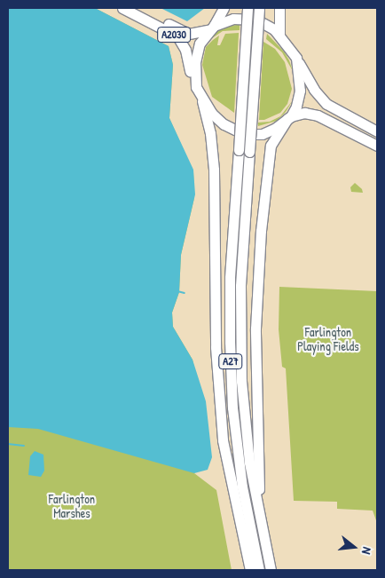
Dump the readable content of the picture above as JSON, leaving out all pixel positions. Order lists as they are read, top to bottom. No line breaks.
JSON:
{"streets":{"main road":["A2030","A27"]},"parks":["Farlington Playing Fields","Farlington Marshes"],"north":"right"}
